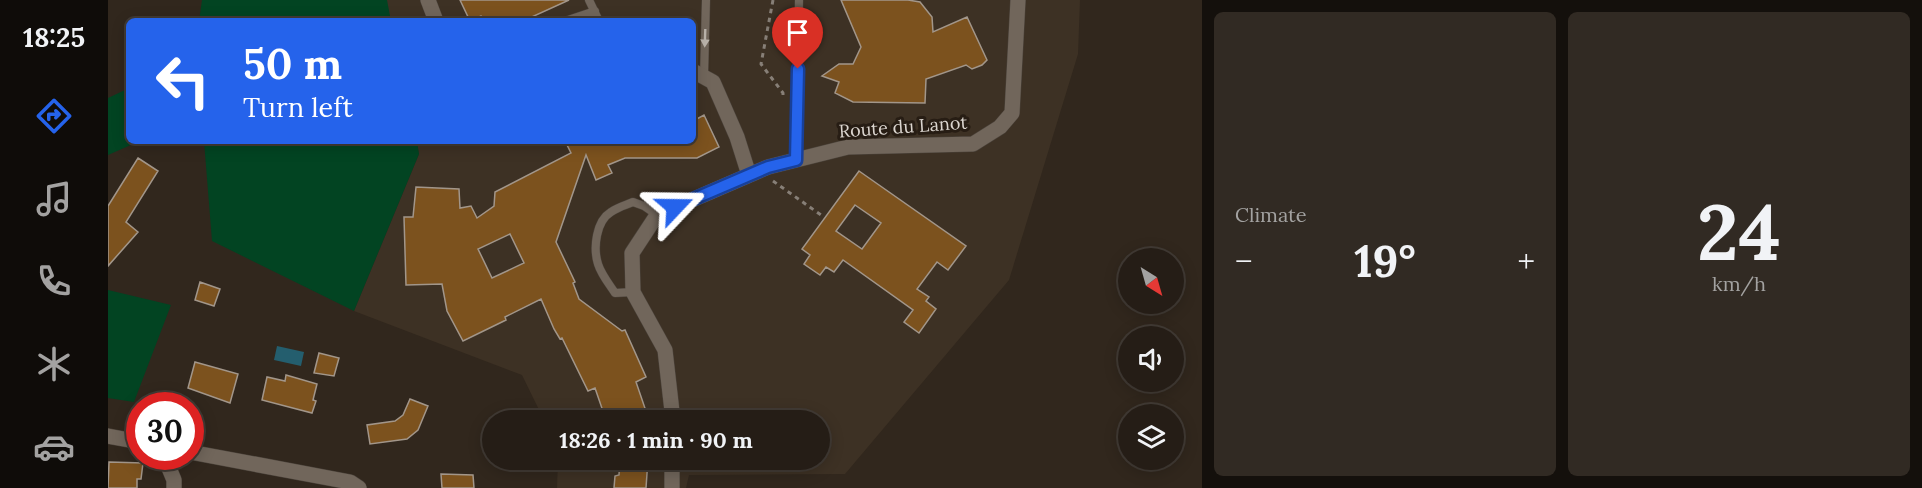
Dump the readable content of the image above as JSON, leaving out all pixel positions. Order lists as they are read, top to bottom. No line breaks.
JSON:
{"streets":{"street":["Route du Lanot"]},"north":"bottom right","page":{"tabs":"18:25","tile":["Climate",["24","km/h"]],"turn":["50 m","Turn left"],"heat":["−","19°","+"],"limit":"30","trip":"18:26 · 1 min · 90 m"}}
